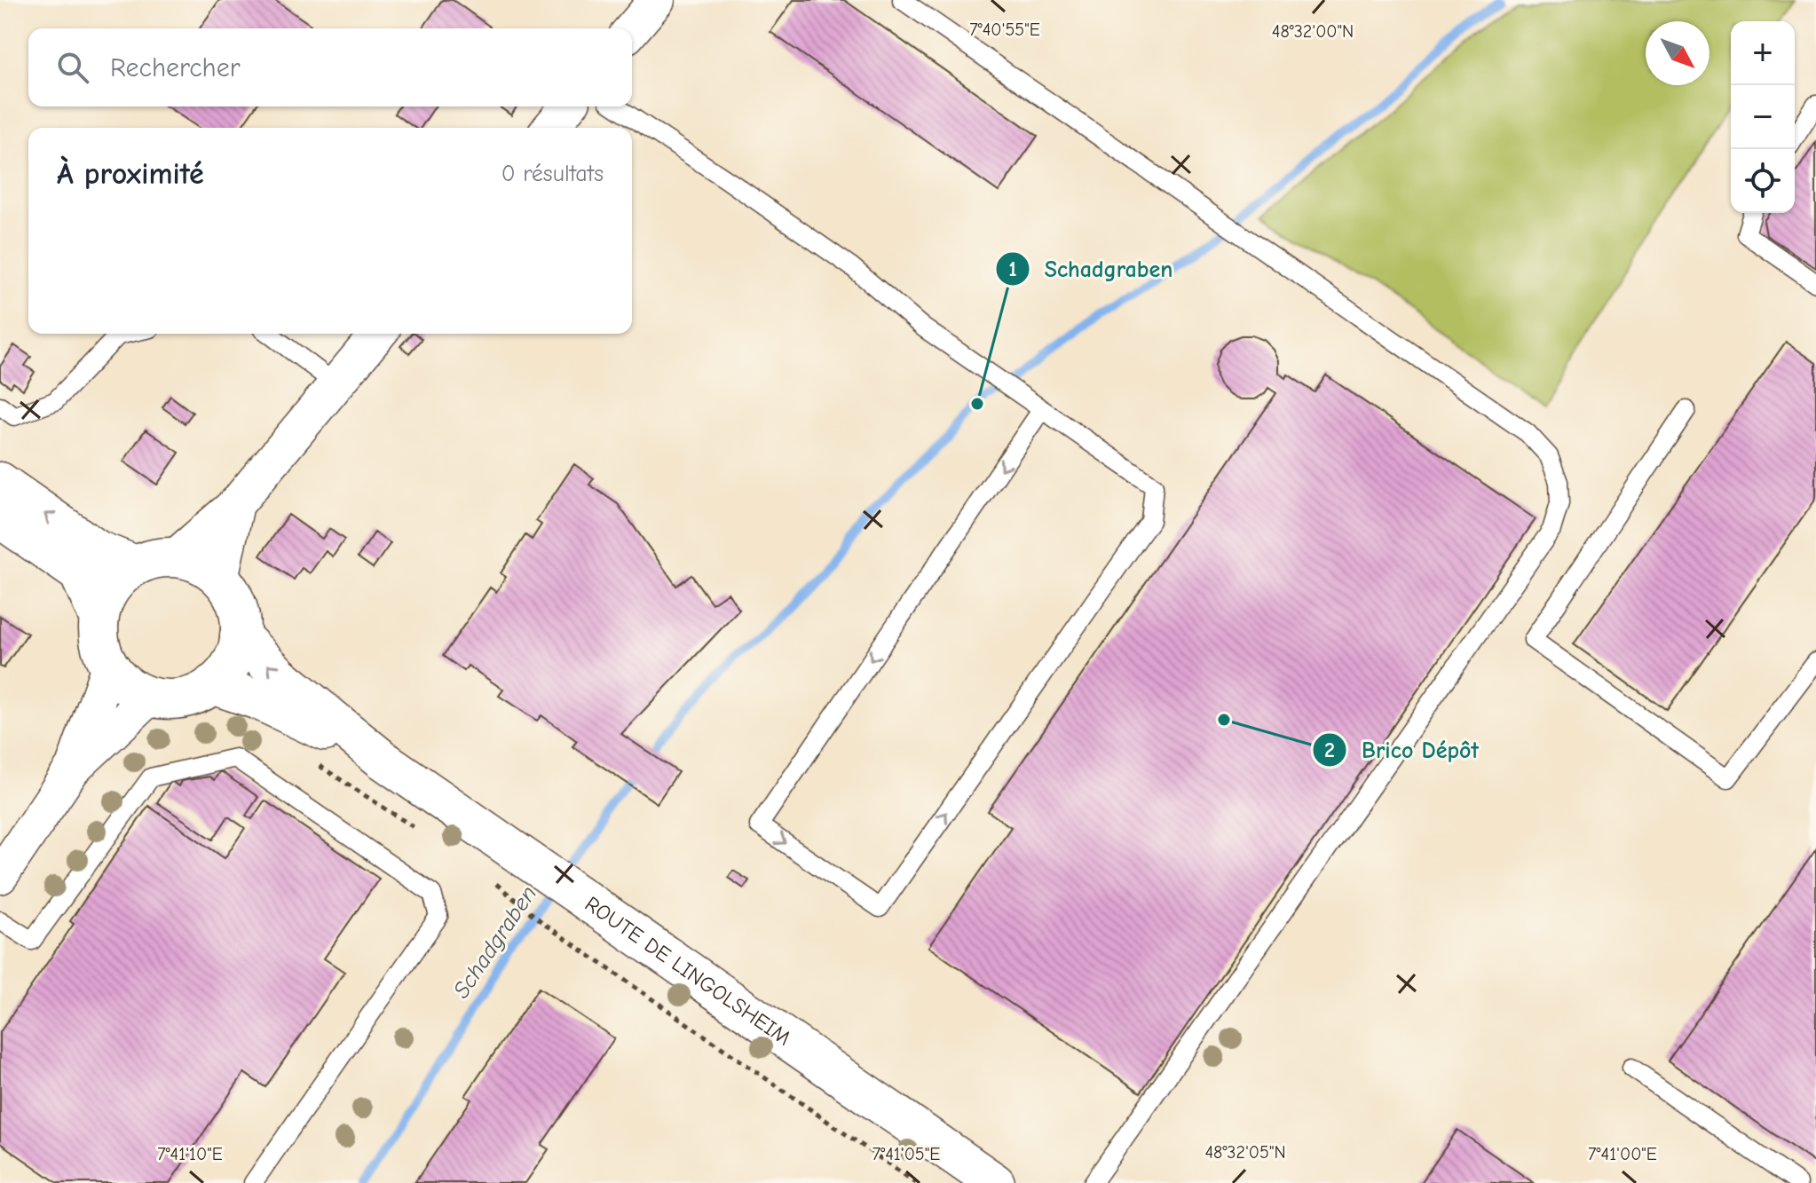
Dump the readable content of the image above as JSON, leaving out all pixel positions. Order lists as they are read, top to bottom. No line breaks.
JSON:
{"streets":{"main road":["ROUTE DE LINGOLSHEIM"]},"water":["Schadgraben"],"places":["Schadgraben","Brico Dépôt"],"north":"bottom right","page":{"map_buttons":["+","−"],"search":"Rechercher","heading":["À proximité","0 résultats"]},"coordinates":["7°40'55\"E","48°32'00\"N","48°32'05\"N","7°41'10\"E","7°41'05\"E","7°41'00\"E"]}
